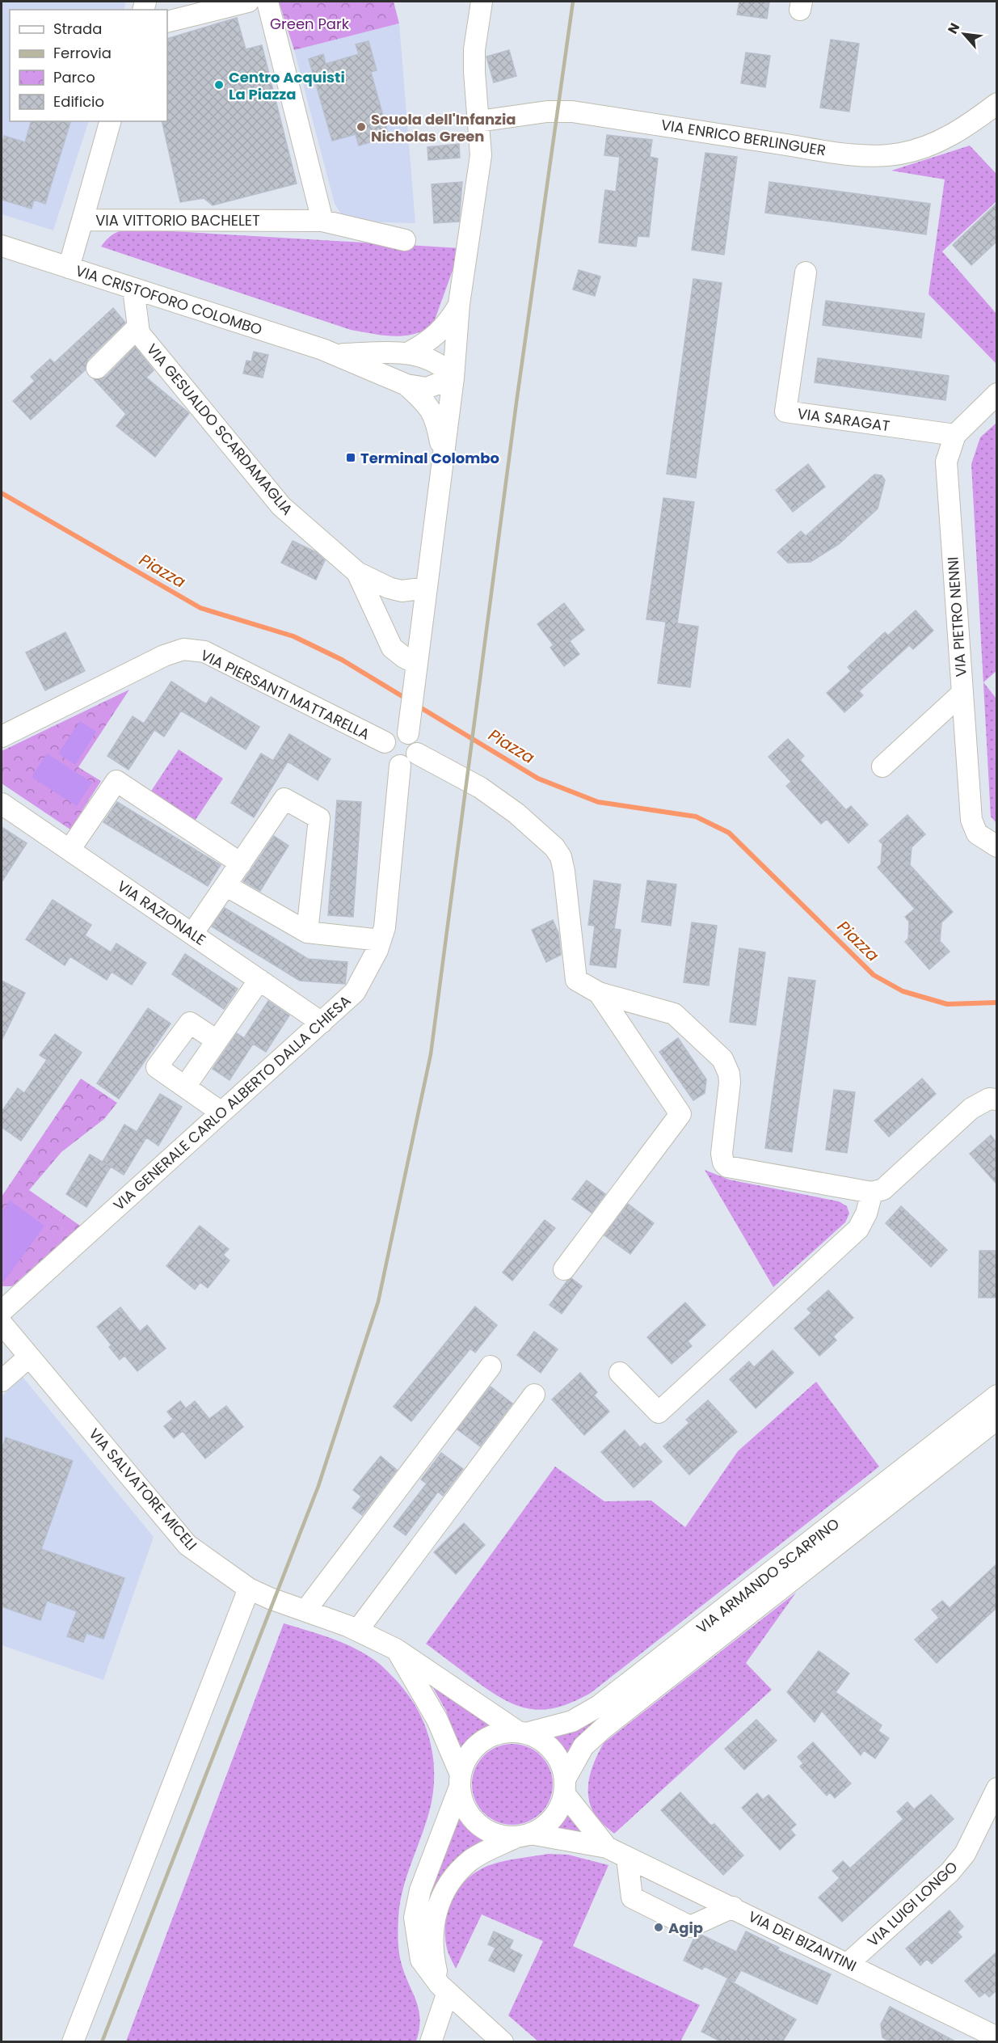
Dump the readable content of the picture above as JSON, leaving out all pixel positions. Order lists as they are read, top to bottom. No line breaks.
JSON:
{"streets":{"street":["VIA ENRICO BERLINGUER","VIA VITTORIO BACHELET","VIA CRISTOFORO COLOMBO","VIA SARAGAT","VIA GESUALDO SCARDAMAGLIA","VIA PIETRO NENNI","VIA PIERSANTI MATTARELLA","VIA RAZIONALE","VIA GENERALE CARLO ALBERTO DALLA CHIESA","VIA SALVATORE MICELI","VIA ARMANDO SCARPINO","VIA LUIGI LONGO","VIA DEI BIZANTINI"]},"crossings":[["VIA VITTORIO BACHELET","VIA CRISTOFORO COLOMBO"],["VIA CRISTOFORO COLOMBO","VIA GESUALDO SCARDAMAGLIA"],["VIA SARAGAT","VIA PIETRO NENNI"],["VIA PIERSANTI MATTARELLA","VIA GENERALE CARLO ALBERTO DALLA CHIESA"],["VIA RAZIONALE","VIA GENERALE CARLO ALBERTO DALLA CHIESA"],["VIA SALVATORE MICELI","VIA ARMANDO SCARPINO"],["VIA SALVATORE MICELI","VIA DEI BIZANTINI"],["VIA ARMANDO SCARPINO","VIA DEI BIZANTINI"],["VIA LUIGI LONGO","VIA DEI BIZANTINI"]],"water":["Piazza"],"parks":["Green Park"],"places":{"other":["Centro Acquisti La Piazza","Scuola dell'Infanzia Nicholas Green","Agip"],"transit":["Terminal Colombo"]},"legend":["Strada","Ferrovia","Parco","Edificio"],"north":"top left"}
